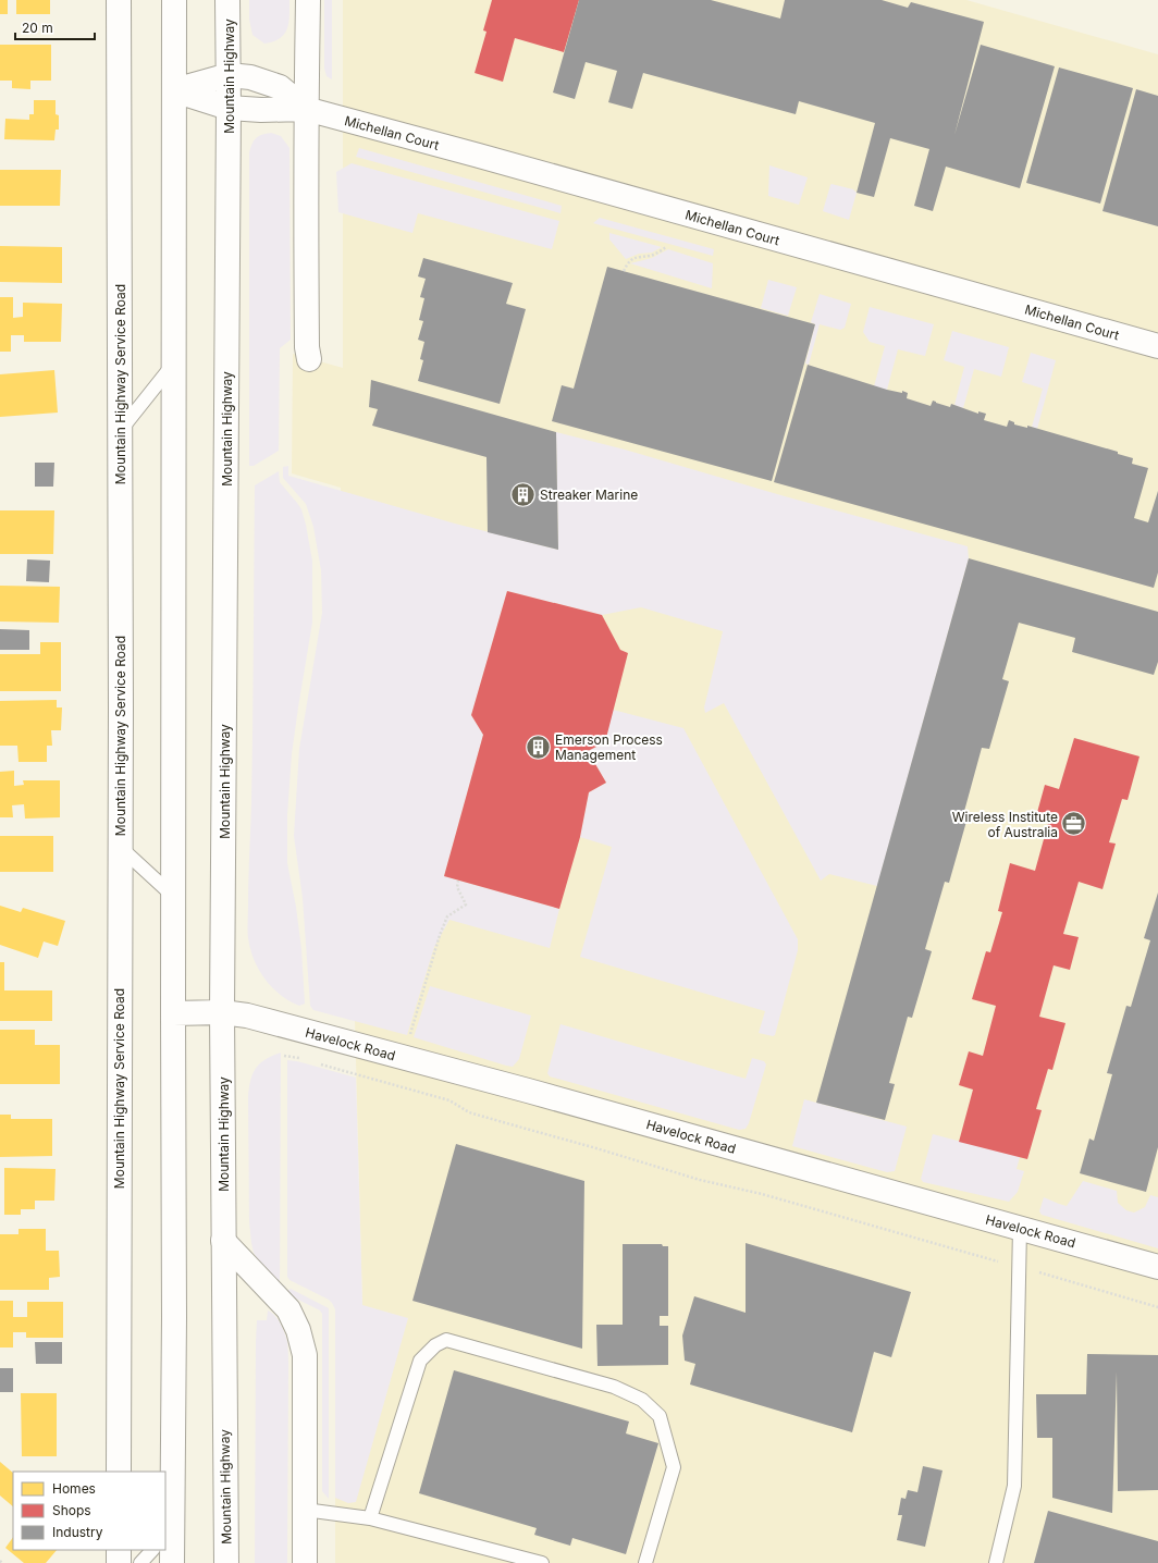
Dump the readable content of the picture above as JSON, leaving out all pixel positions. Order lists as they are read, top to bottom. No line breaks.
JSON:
{"streets":{"street":["Mountain Highway","Michellan Court","Mountain Highway Service Road","Havelock Road"]},"crossings":[["Mountain Highway","Michellan Court"],["Mountain Highway","Havelock Road"]],"places":{"building":["Streaker Marine","Emerson Process Management"],"office":["Wireless Institute of Australia"]},"legend":["Homes","Shops","Industry"],"scale_bar":"20 m"}
